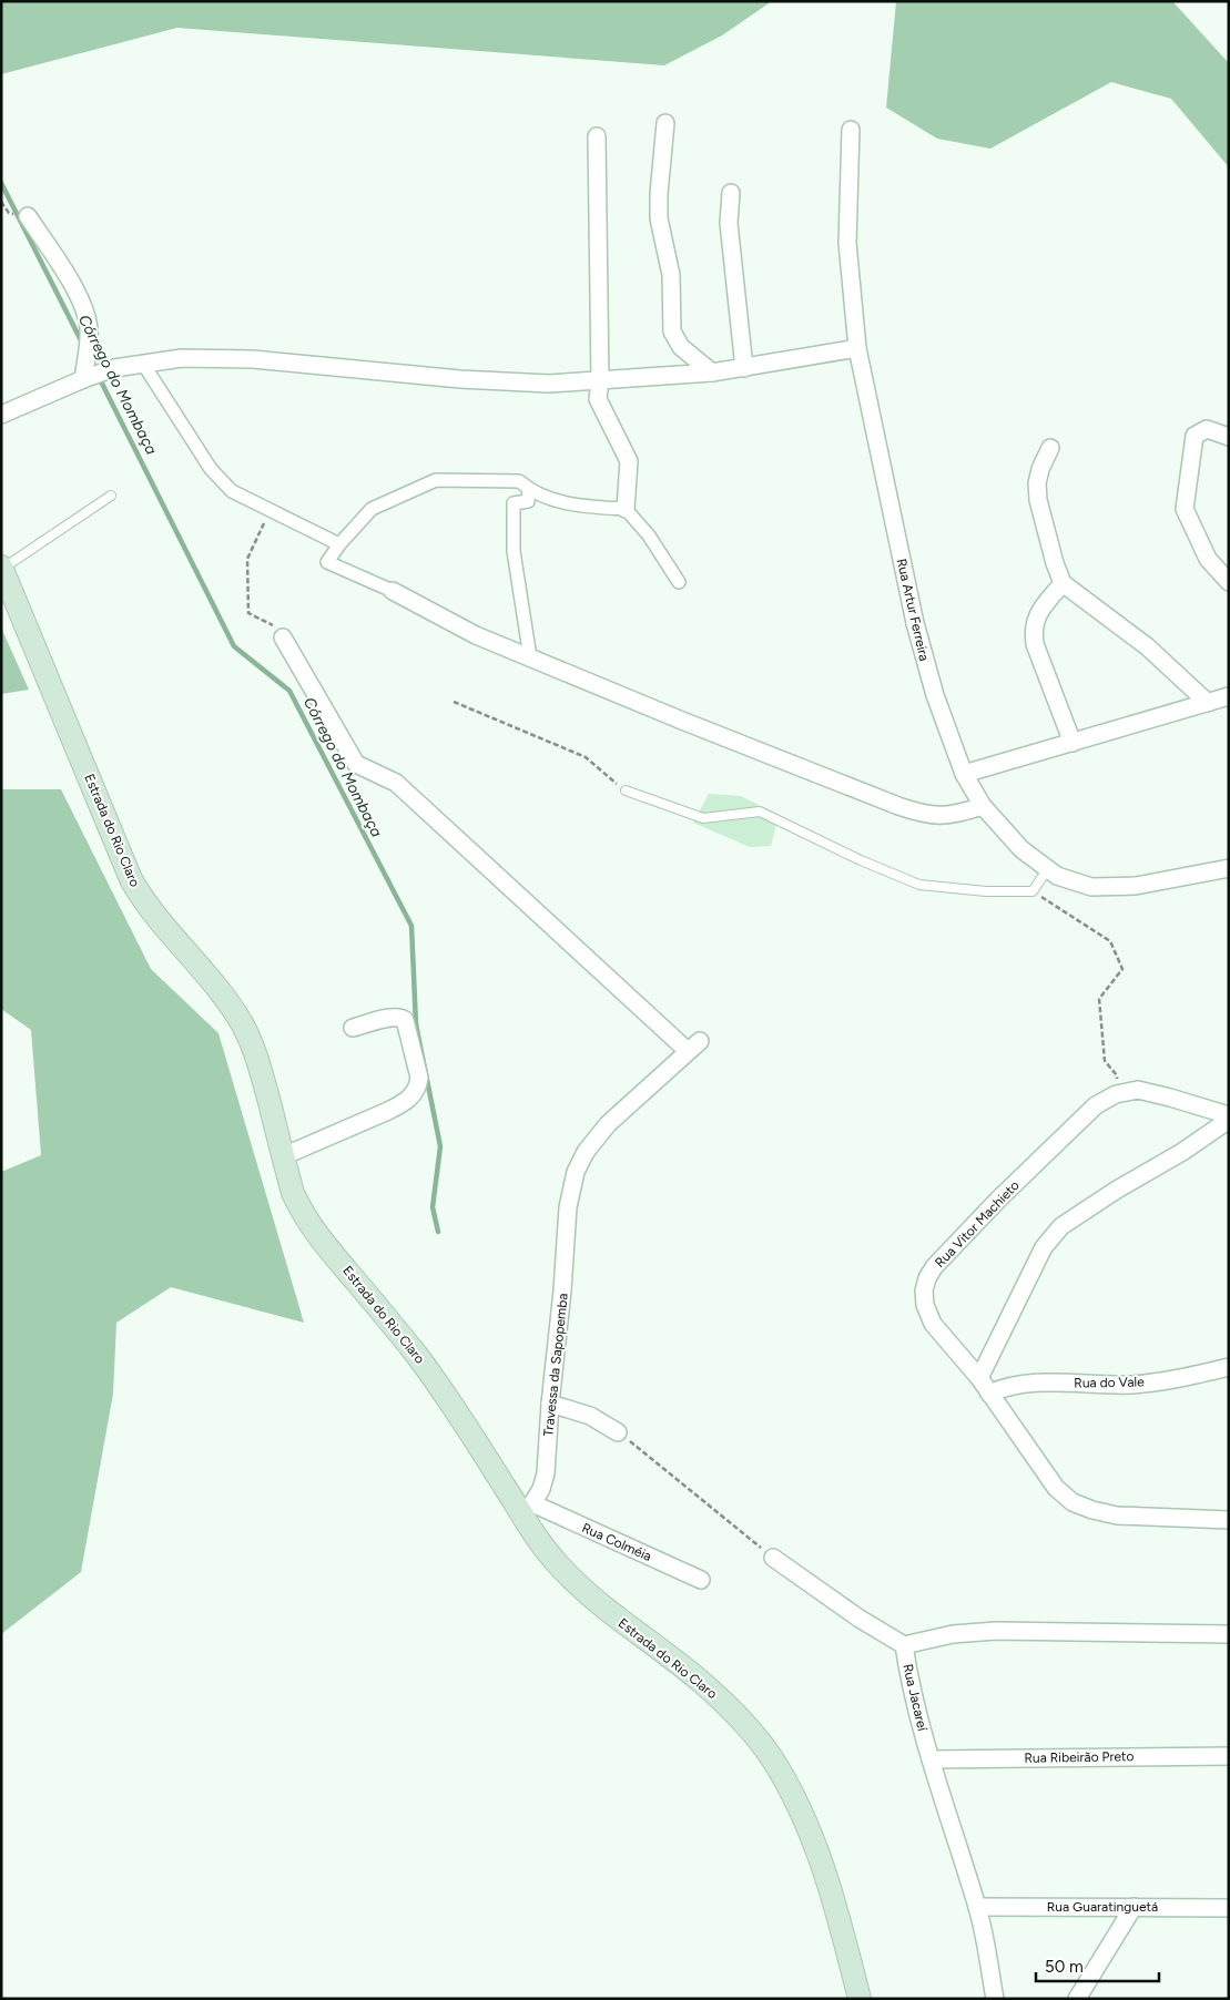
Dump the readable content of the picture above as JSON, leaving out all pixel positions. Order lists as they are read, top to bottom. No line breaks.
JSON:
{"streets":{"main road":["Estrada do Rio Claro"],"street":["Rua Artur Ferreira","Rua Vitor Machieto","Travessa da Sapopemba","Rua do Vale","Rua Colméia","Rua Jacareí","Rua Ribeirão Preto","Rua Guaratinguetá"]},"crossings":[["Estrada do Rio Claro","Travessa da Sapopemba"],["Estrada do Rio Claro","Rua Colméia"],["Rua Vitor Machieto","Rua do Vale"],["Travessa da Sapopemba","Rua Colméia"],["Rua Jacareí","Rua Ribeirão Preto"],["Rua Jacareí","Rua Guaratinguetá"]],"water":["Córrego do Mombaça"],"scale_bar":"50 m"}
